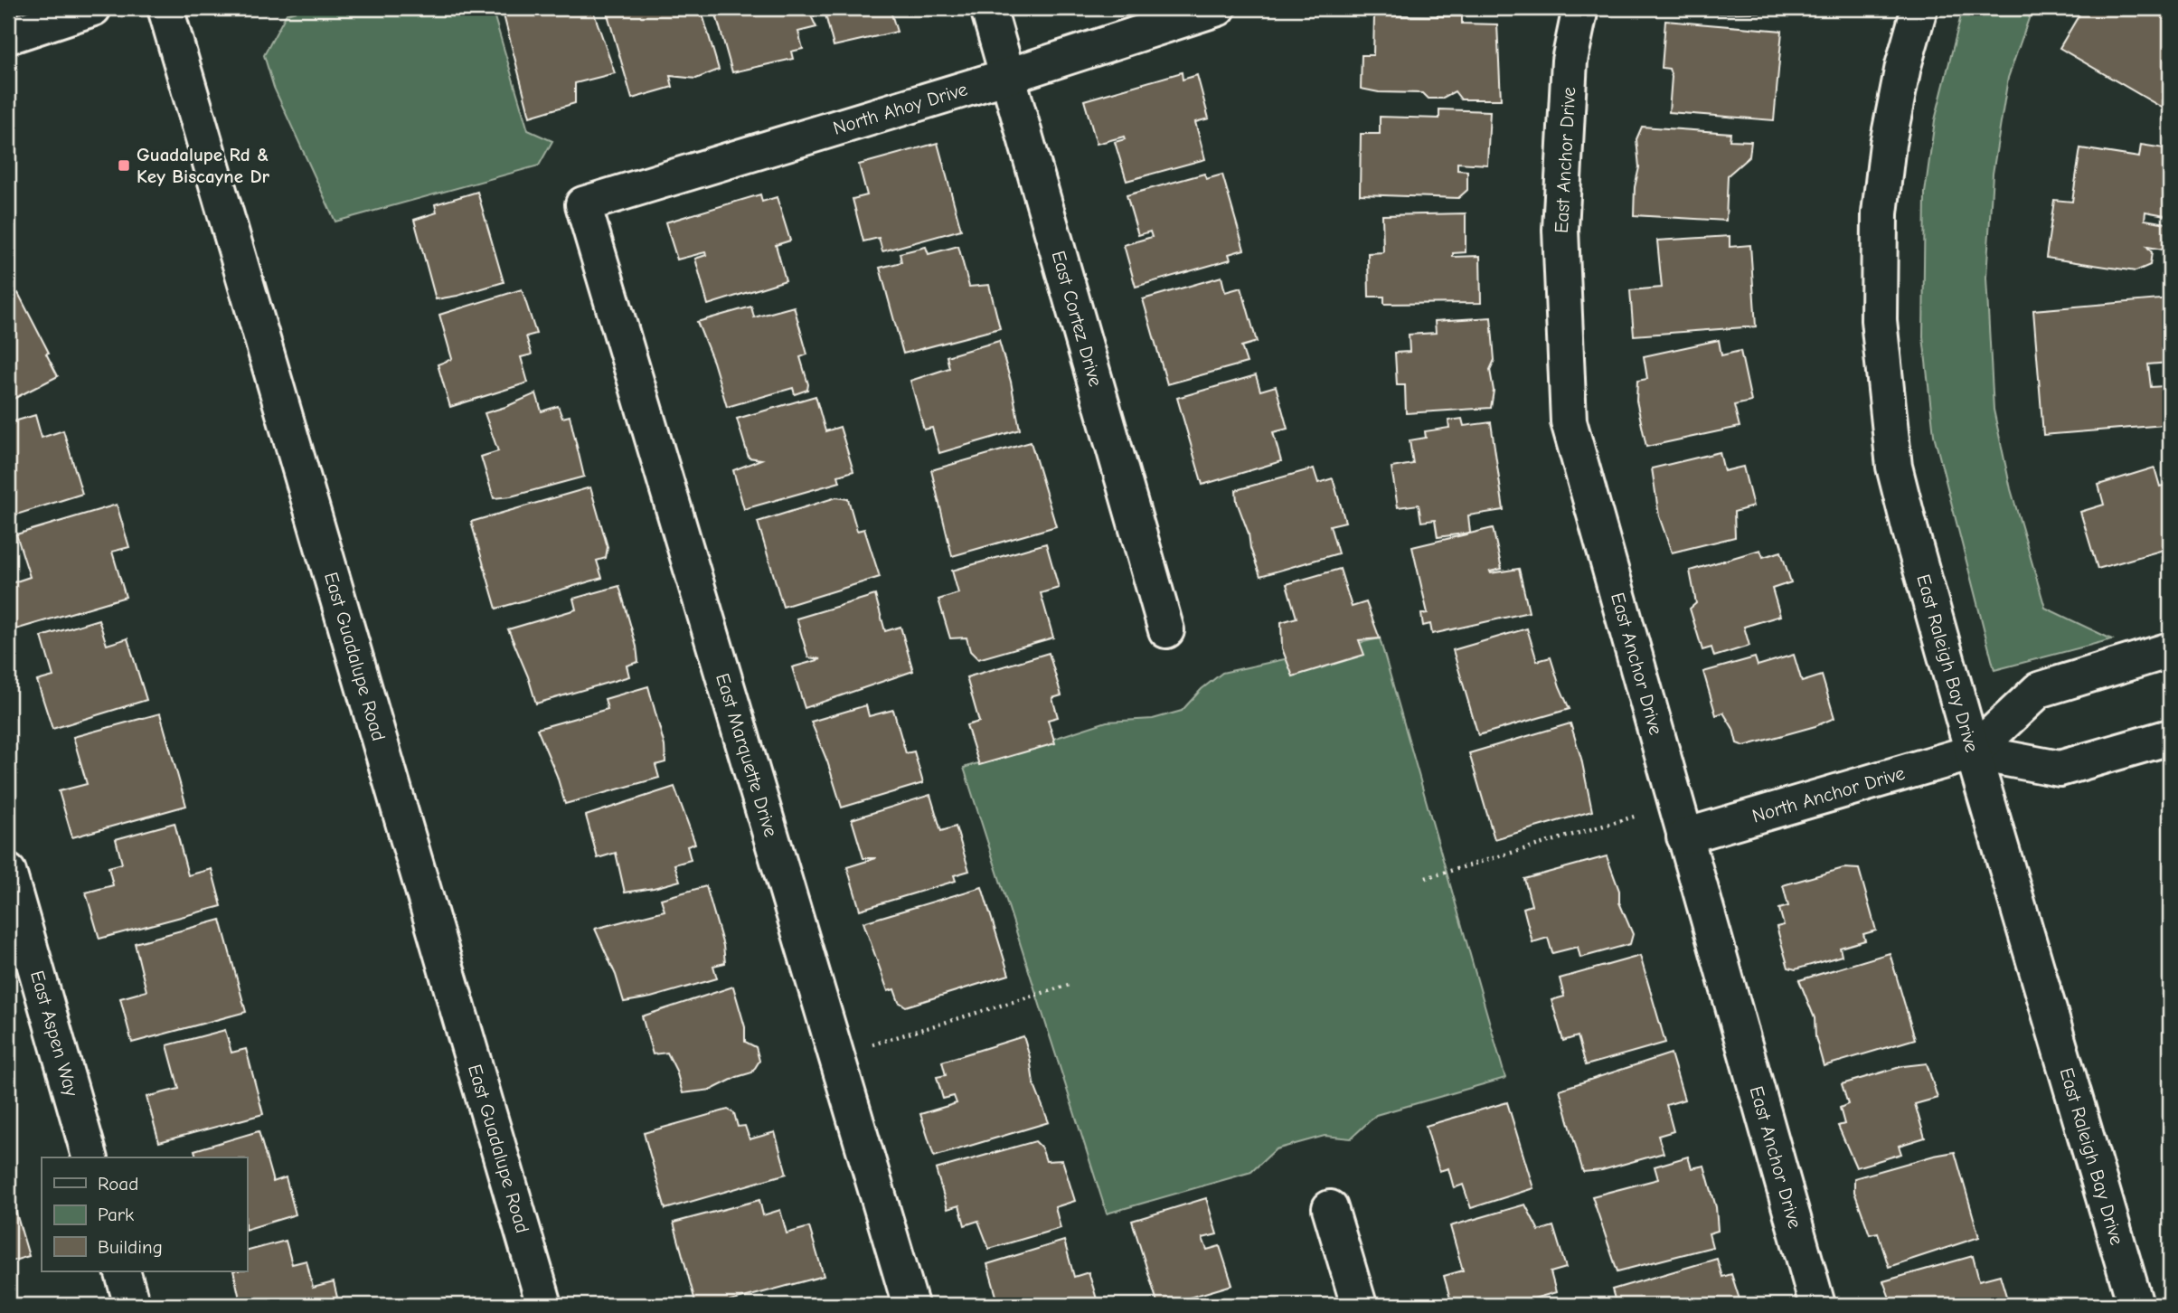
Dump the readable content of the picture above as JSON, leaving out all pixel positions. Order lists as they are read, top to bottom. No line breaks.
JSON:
{"streets":{"street":["North Ahoy Drive","East Anchor Drive","East Cortez Drive","East Guadalupe Road","East Raleigh Bay Drive","East Marquette Drive","North Anchor Drive","East Aspen Way"]},"crossings":[["North Ahoy Drive","East Cortez Drive"],["North Ahoy Drive","East Marquette Drive"],["East Anchor Drive","North Anchor Drive"],["East Raleigh Bay Drive","North Anchor Drive"]],"places":{"transit":["Guadalupe Rd & Key Biscayne Dr"]},"legend":["Road","Park","Building"]}
